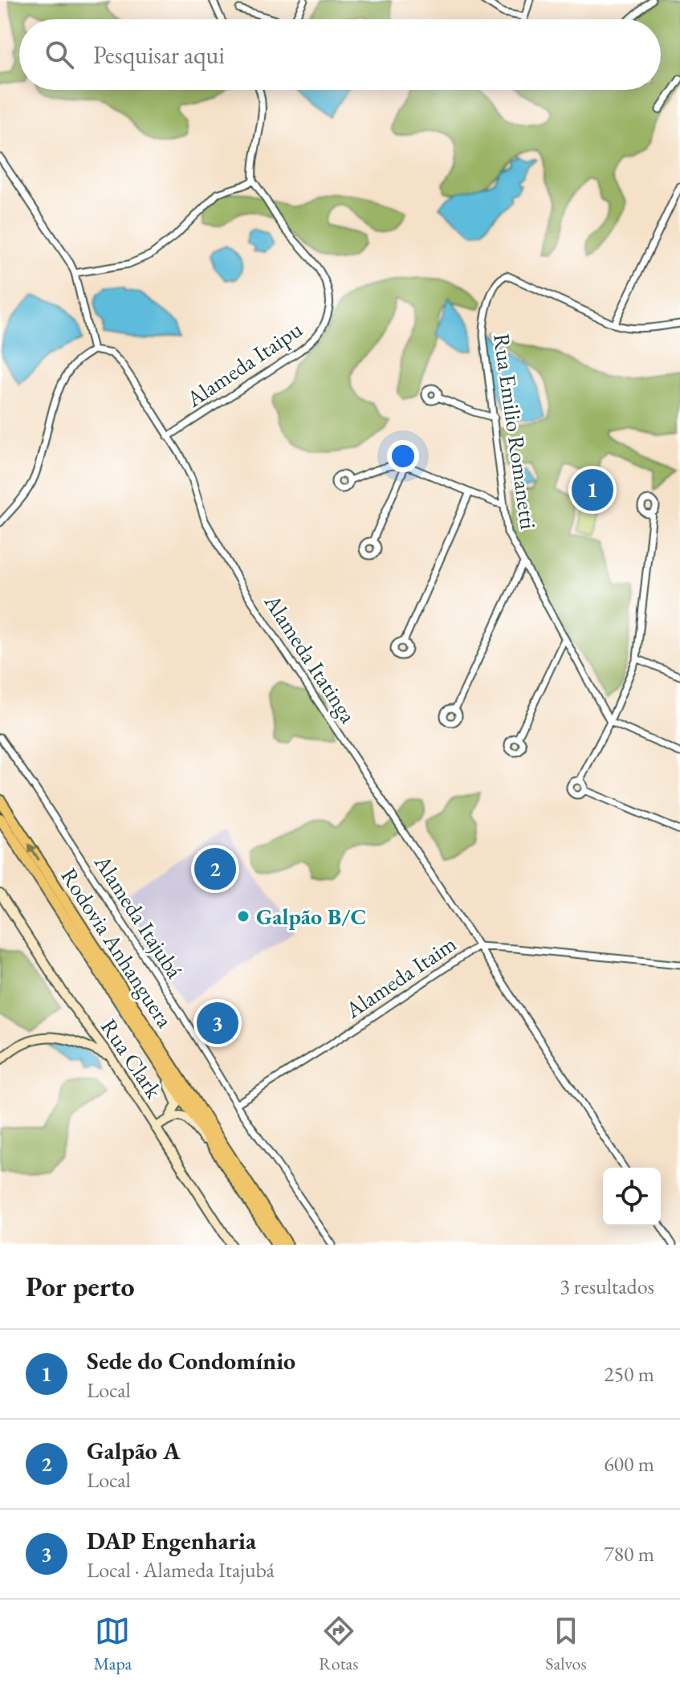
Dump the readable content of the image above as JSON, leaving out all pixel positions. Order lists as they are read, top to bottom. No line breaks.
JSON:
{"streets":{"highway":["Rodovia Anhanguera"],"main road":["Rua Clark"],"street":["Alameda Itaipu","Rua Emilio Romanetti","Alameda Itatinga","Alameda Itajubá","Alameda Itaim"]},"crossings":[["Alameda Itaipu","Alameda Itatinga"],["Alameda Itatinga","Alameda Itaim"],["Alameda Itajubá","Alameda Itaim"]],"places":["Galpão B/C"],"page":{"search":"Pesquisar aqui","pins":["1","2","3"],"heading":["Por perto","3 resultados"],"list":[{"mark":"1","name":"Sede do Condomínio","note":"Local","value":"250 m"},{"mark":"2","name":"Galpão A","note":"Local","value":"600 m"},{"mark":"3","name":"DAP Engenharia","note":"Local · Alameda Itajubá","value":"780 m"}],"nav":["Mapa","Rotas","Salvos"]}}
